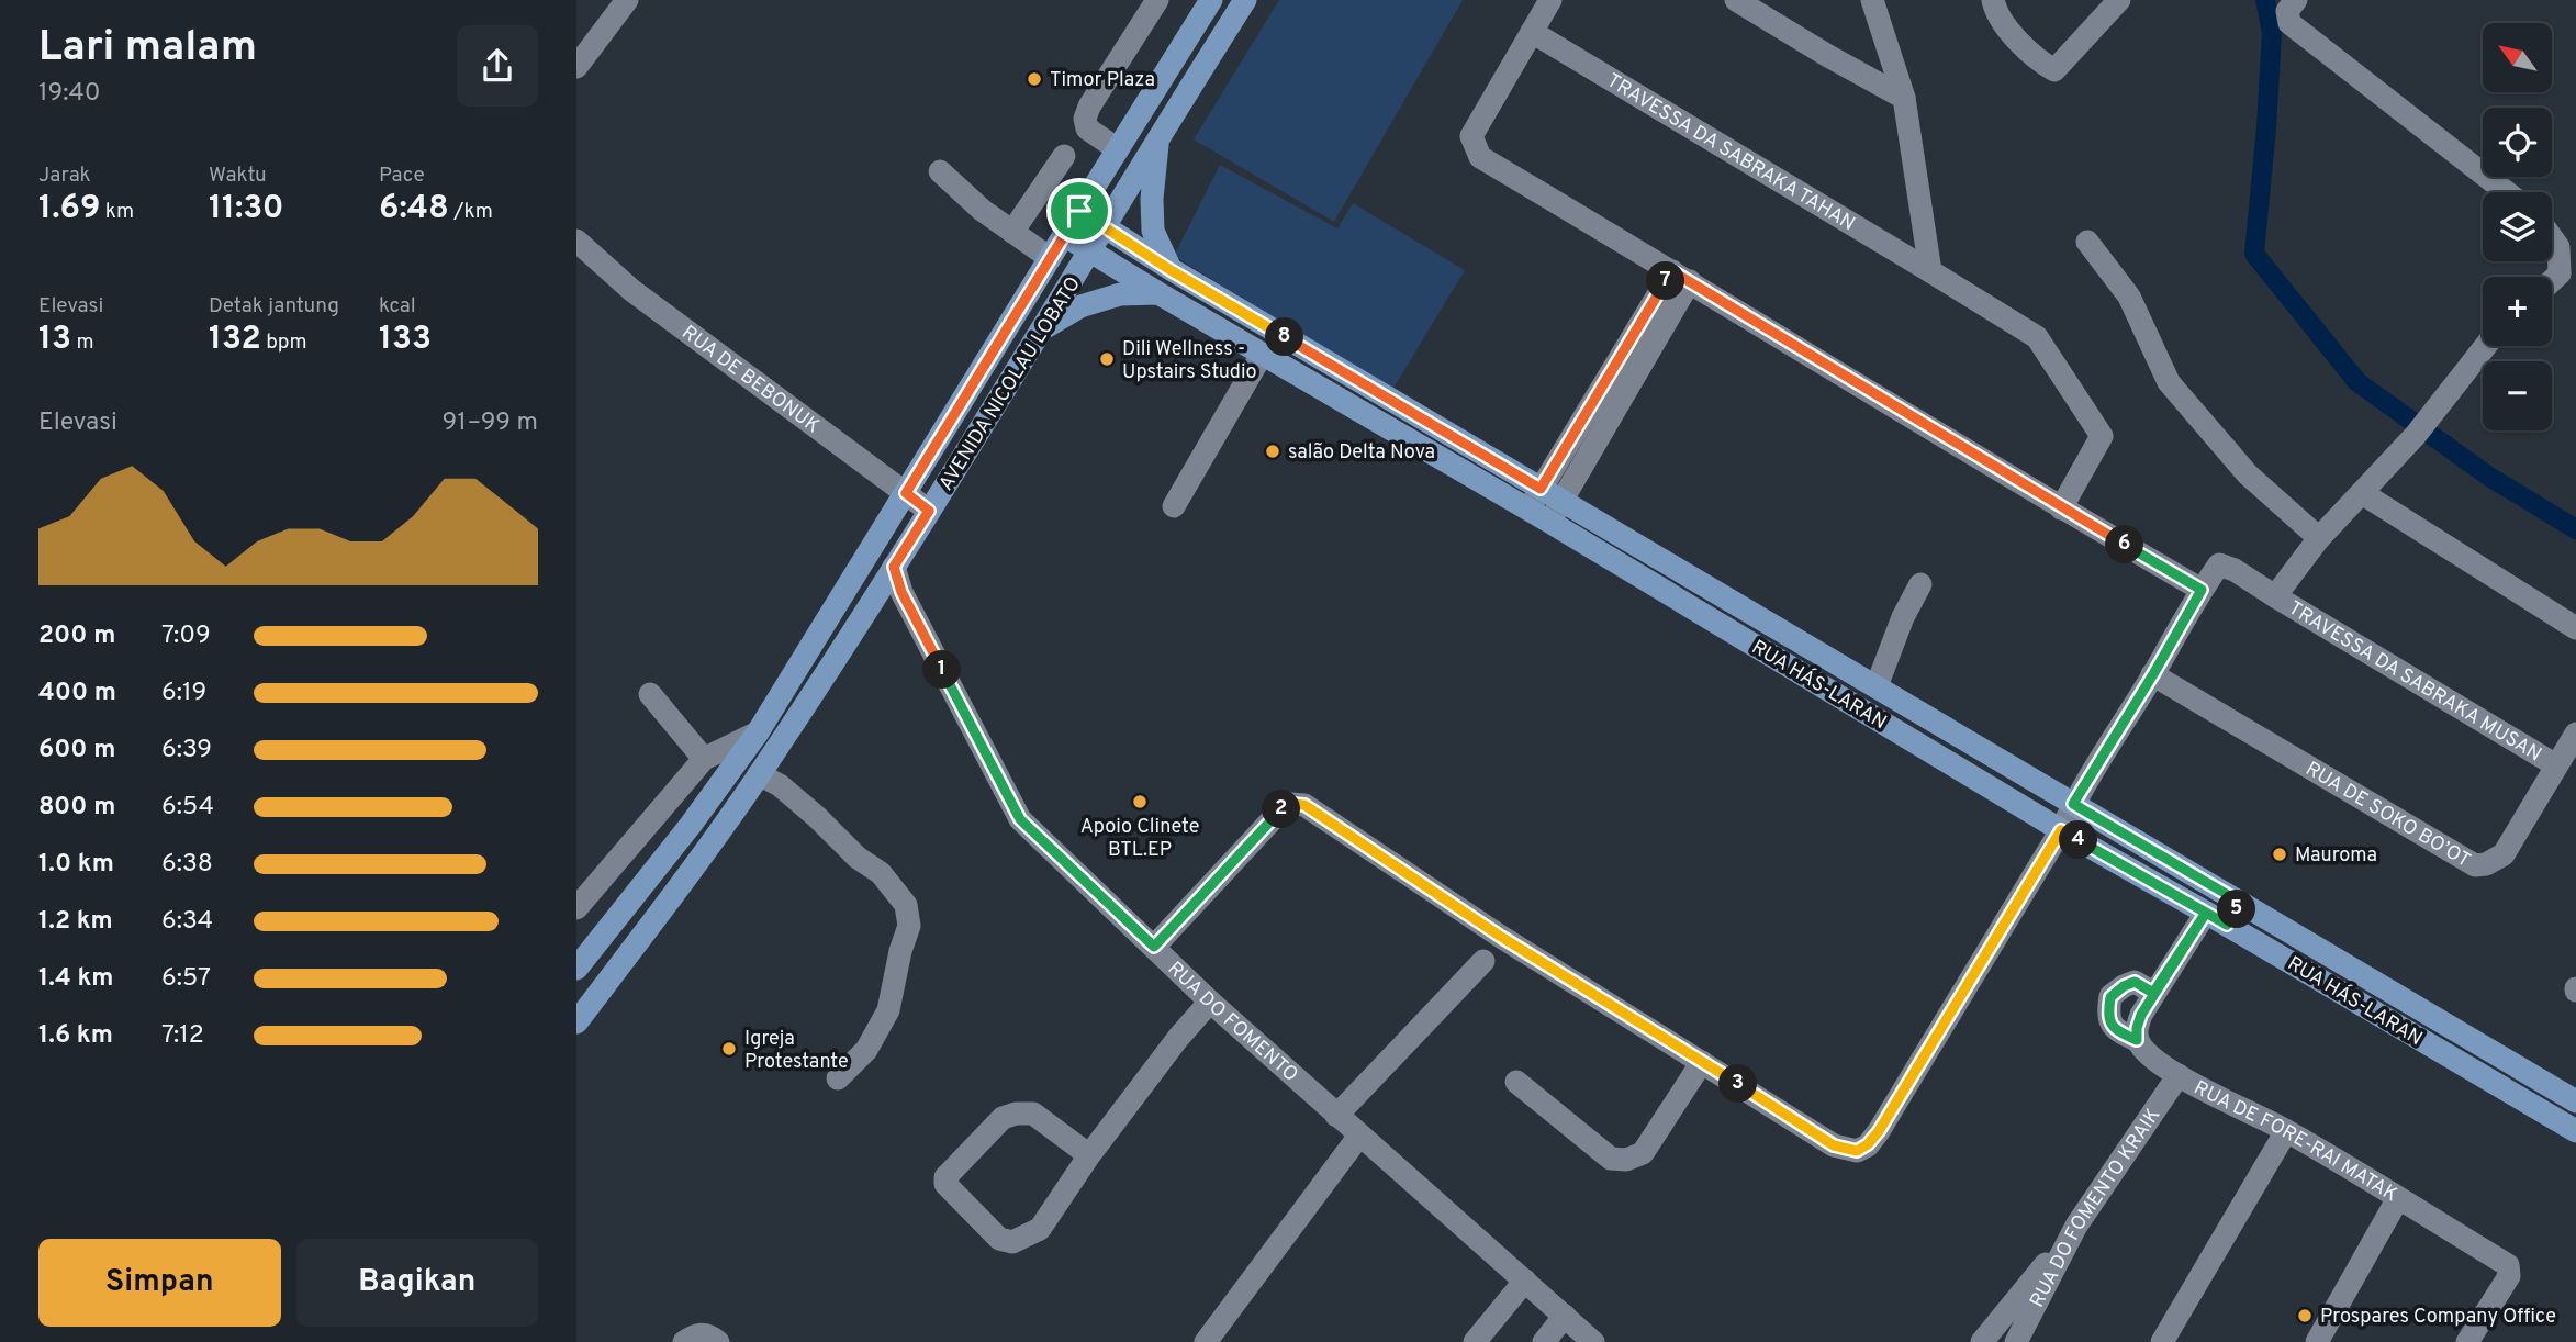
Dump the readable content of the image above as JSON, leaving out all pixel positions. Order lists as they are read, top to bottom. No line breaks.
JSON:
{"streets":{"main road":["AVENIDA NICOLAU LOBATO","RUA HÁS-LARAN"],"street":["TRAVESSA DA SABRAKA TAHAN","RUA DE BEBONUK","TRAVESSA DA SABRAKA MUSAN","RUA DE SOKO BO’OT","RUA DO FOMENTO","RUA DE FORE-RAI MATAK","RUA DO FOMENTO KRAIK"]},"crossings":[["RUA DE BEBONUK","AVENIDA NICOLAU LOBATO"],["AVENIDA NICOLAU LOBATO","RUA HÁS-LARAN"],["AVENIDA NICOLAU LOBATO","RUA DO FOMENTO"],["TRAVESSA DA SABRAKA MUSAN","RUA DE SOKO BO’OT"],["RUA DE FORE-RAI MATAK","RUA DO FOMENTO KRAIK"]],"places":["Timor Plaza","Dili Wellness - Upstairs Studio","salão Delta Nova","Apoio Clinete BTL.EP","Mauroma","Igreja Protestante","Prospares Company Office"],"north":"top left","page":{"heading":["Lari malam","19:40"],"map_buttons":["+","−"],"stats":[["Jarak","1.69 km"],["Waktu","11:30"],["Pace","6:48 /km"],["Elevasi","13 m"],["Detak jantung","132 bpm"],["kcal","133"]],"pins":["7","8","6","1","2","4","5","3"],"chart":["Elevasi","91–99 m"],"list":[{"name":"200 m","note":"7:09"},{"name":"400 m","note":"6:19"},{"name":"600 m","note":"6:39"},{"name":"800 m","note":"6:54"},{"name":"1.0 km","note":"6:38"},{"name":"1.2 km","note":"6:34"},{"name":"1.4 km","note":"6:57"},{"name":"1.6 km","note":"7:12"}],"buttons":["Simpan","Bagikan"]}}
